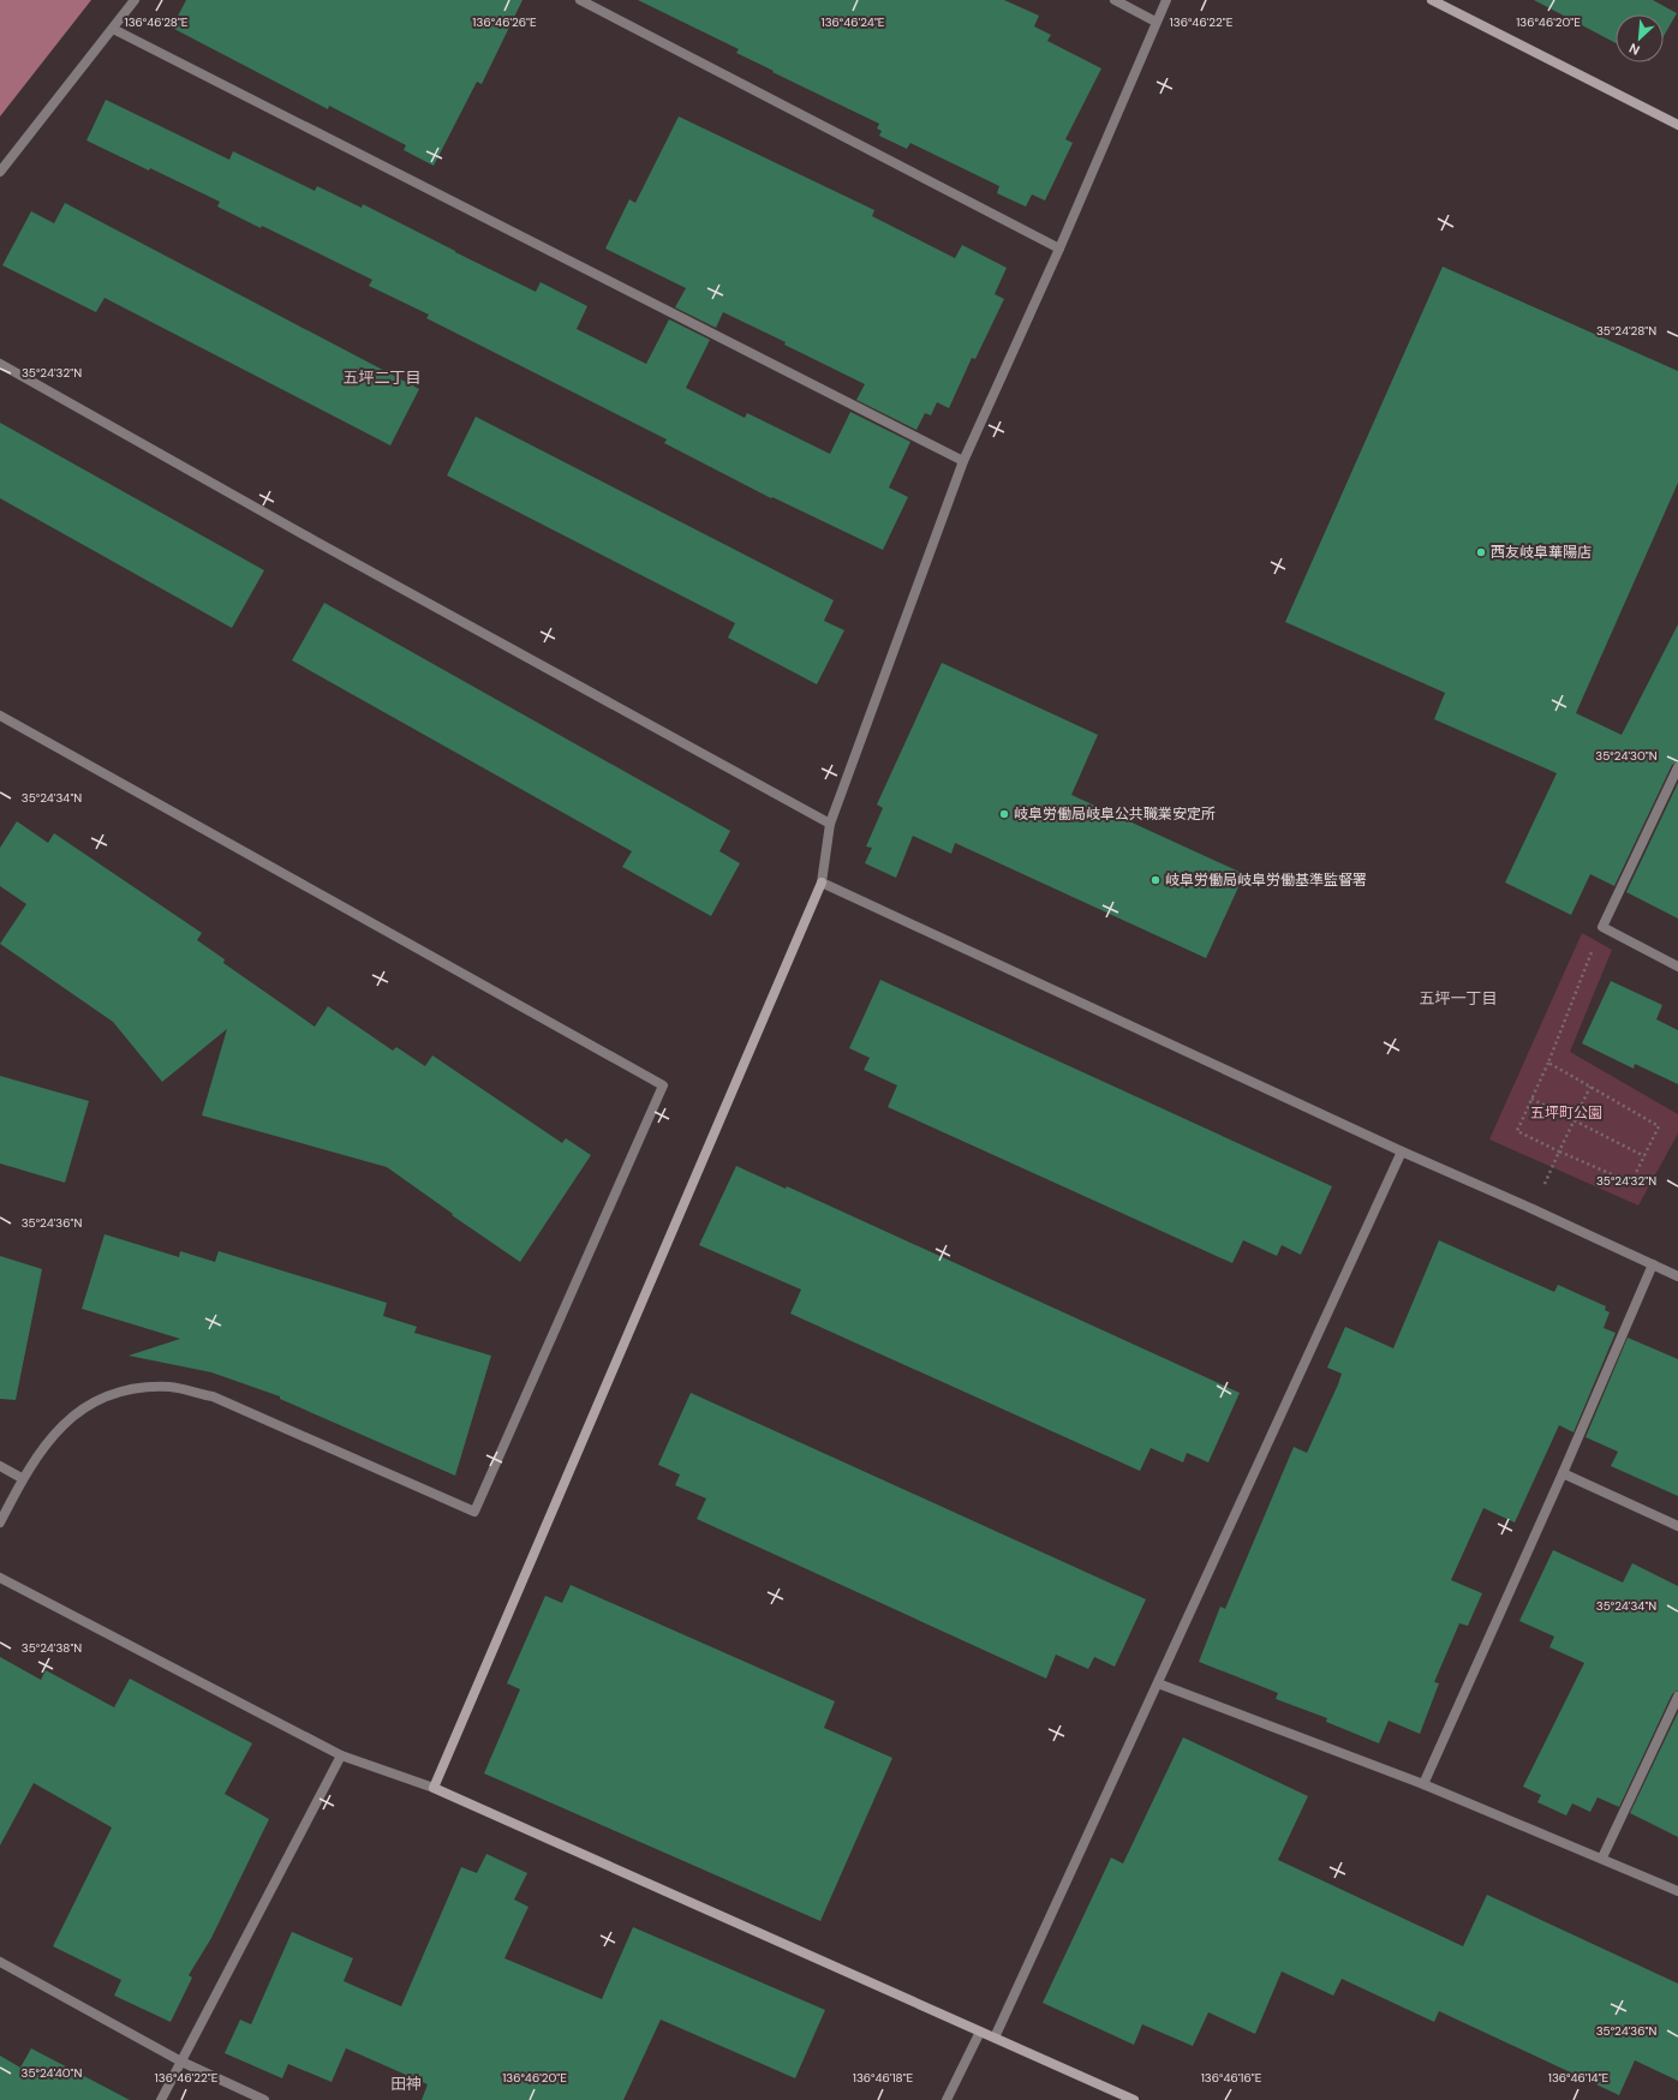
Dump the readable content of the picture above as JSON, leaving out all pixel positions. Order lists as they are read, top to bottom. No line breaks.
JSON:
{"districts":["五坪二丁目","五坪一丁目","田神"],"parks":["五坪町公園"],"places":["西友岐阜華陽店","岐阜労働局岐阜公共職業安定所","岐阜労働局岐阜労働基準監督署"],"north":"bottom left","coordinates":["136°46'28\"E","136°46'26\"E","136°46'24\"E","136°46'22\"E","136°46'20\"E","35°24'28\"N","35°24'32\"N","35°24'30\"N","35°24'34\"N","35°24'36\"N","35°24'38\"N","35°24'40\"N","136°46'18\"E","136°46'16\"E","136°46'14\"E"]}
